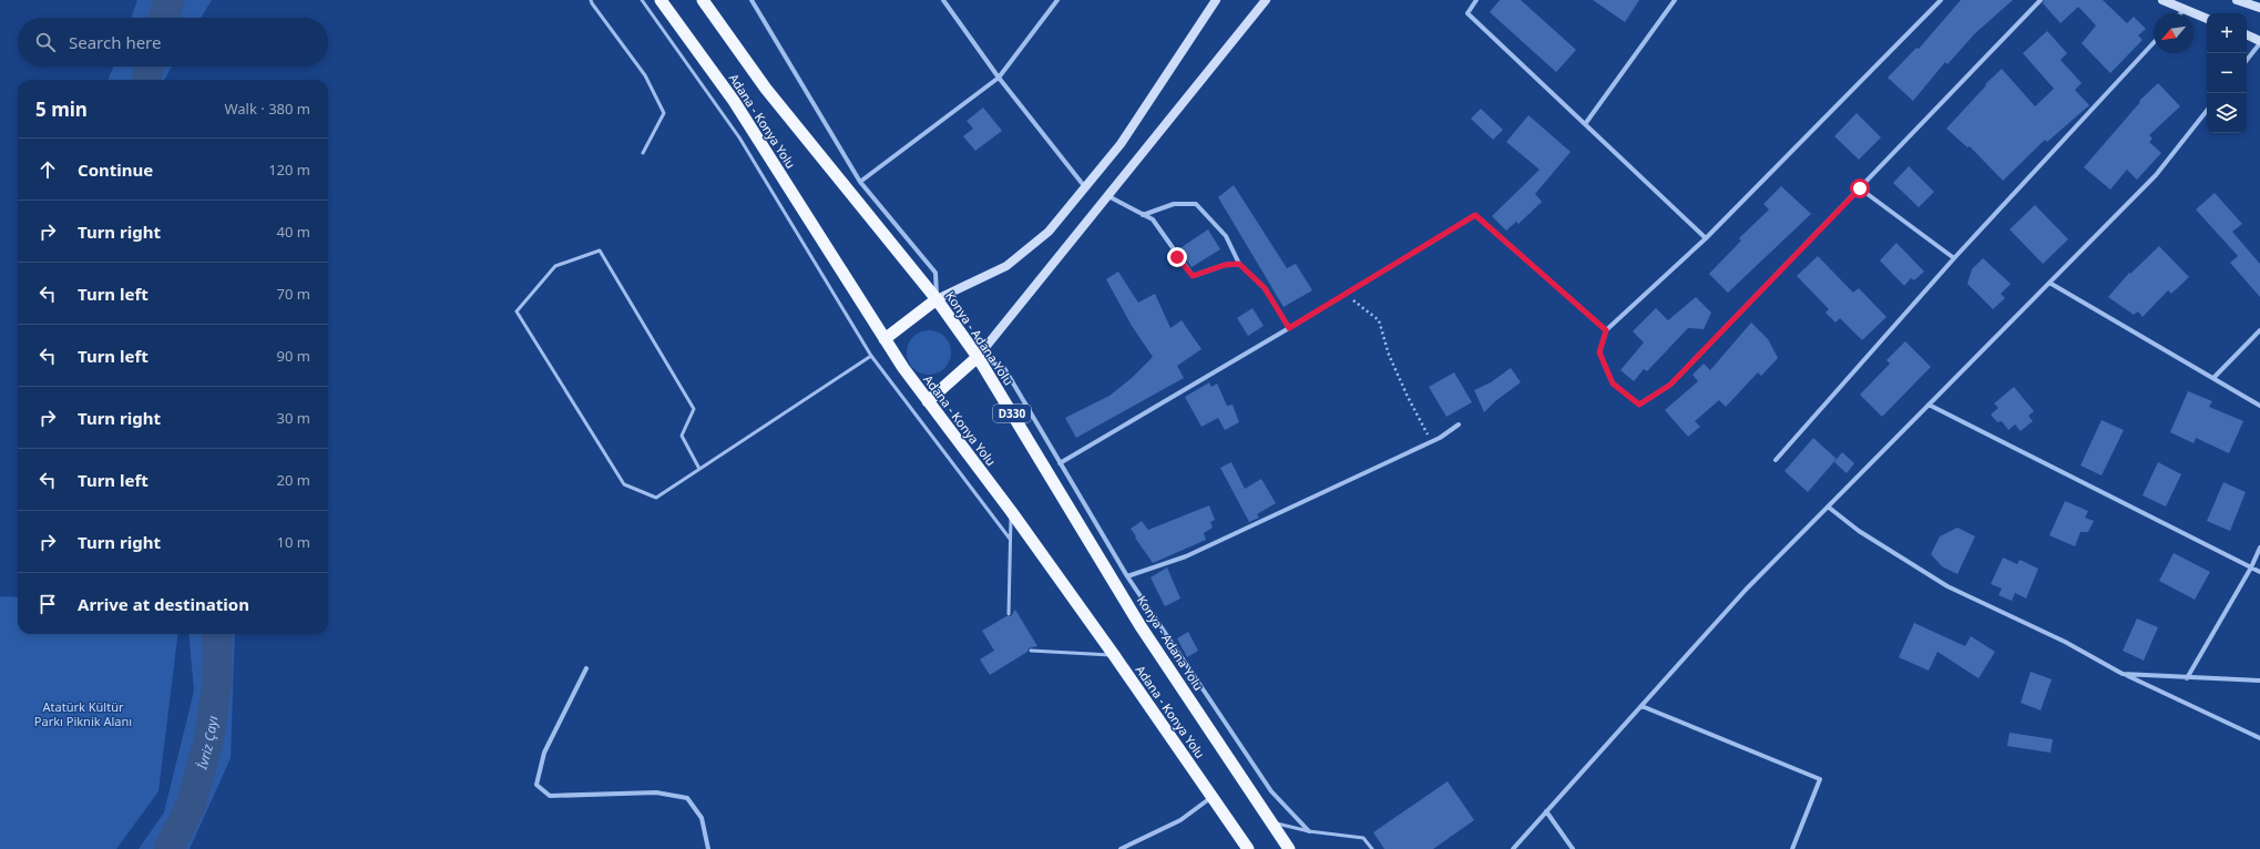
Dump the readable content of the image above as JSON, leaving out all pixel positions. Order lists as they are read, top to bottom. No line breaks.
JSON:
{"streets":{"highway":["Adana - Konya Yolu","Konya - Adana Yolu","D330"]},"water":["İvriz Çayı"],"parks":["Atatürk Kültür Parkı Piknik Alanı"],"north":"bottom left","page":{"map_buttons":["+","−"],"search":"Search here","heading":["5 min","Walk · 380 m"],"list":[["Continue","120 m"],["Turn right","40 m"],["Turn left","70 m"],["Turn left","90 m"],["Turn right","30 m"],["Turn left","20 m"],["Turn right","10 m"],"Arrive at destination"]}}
